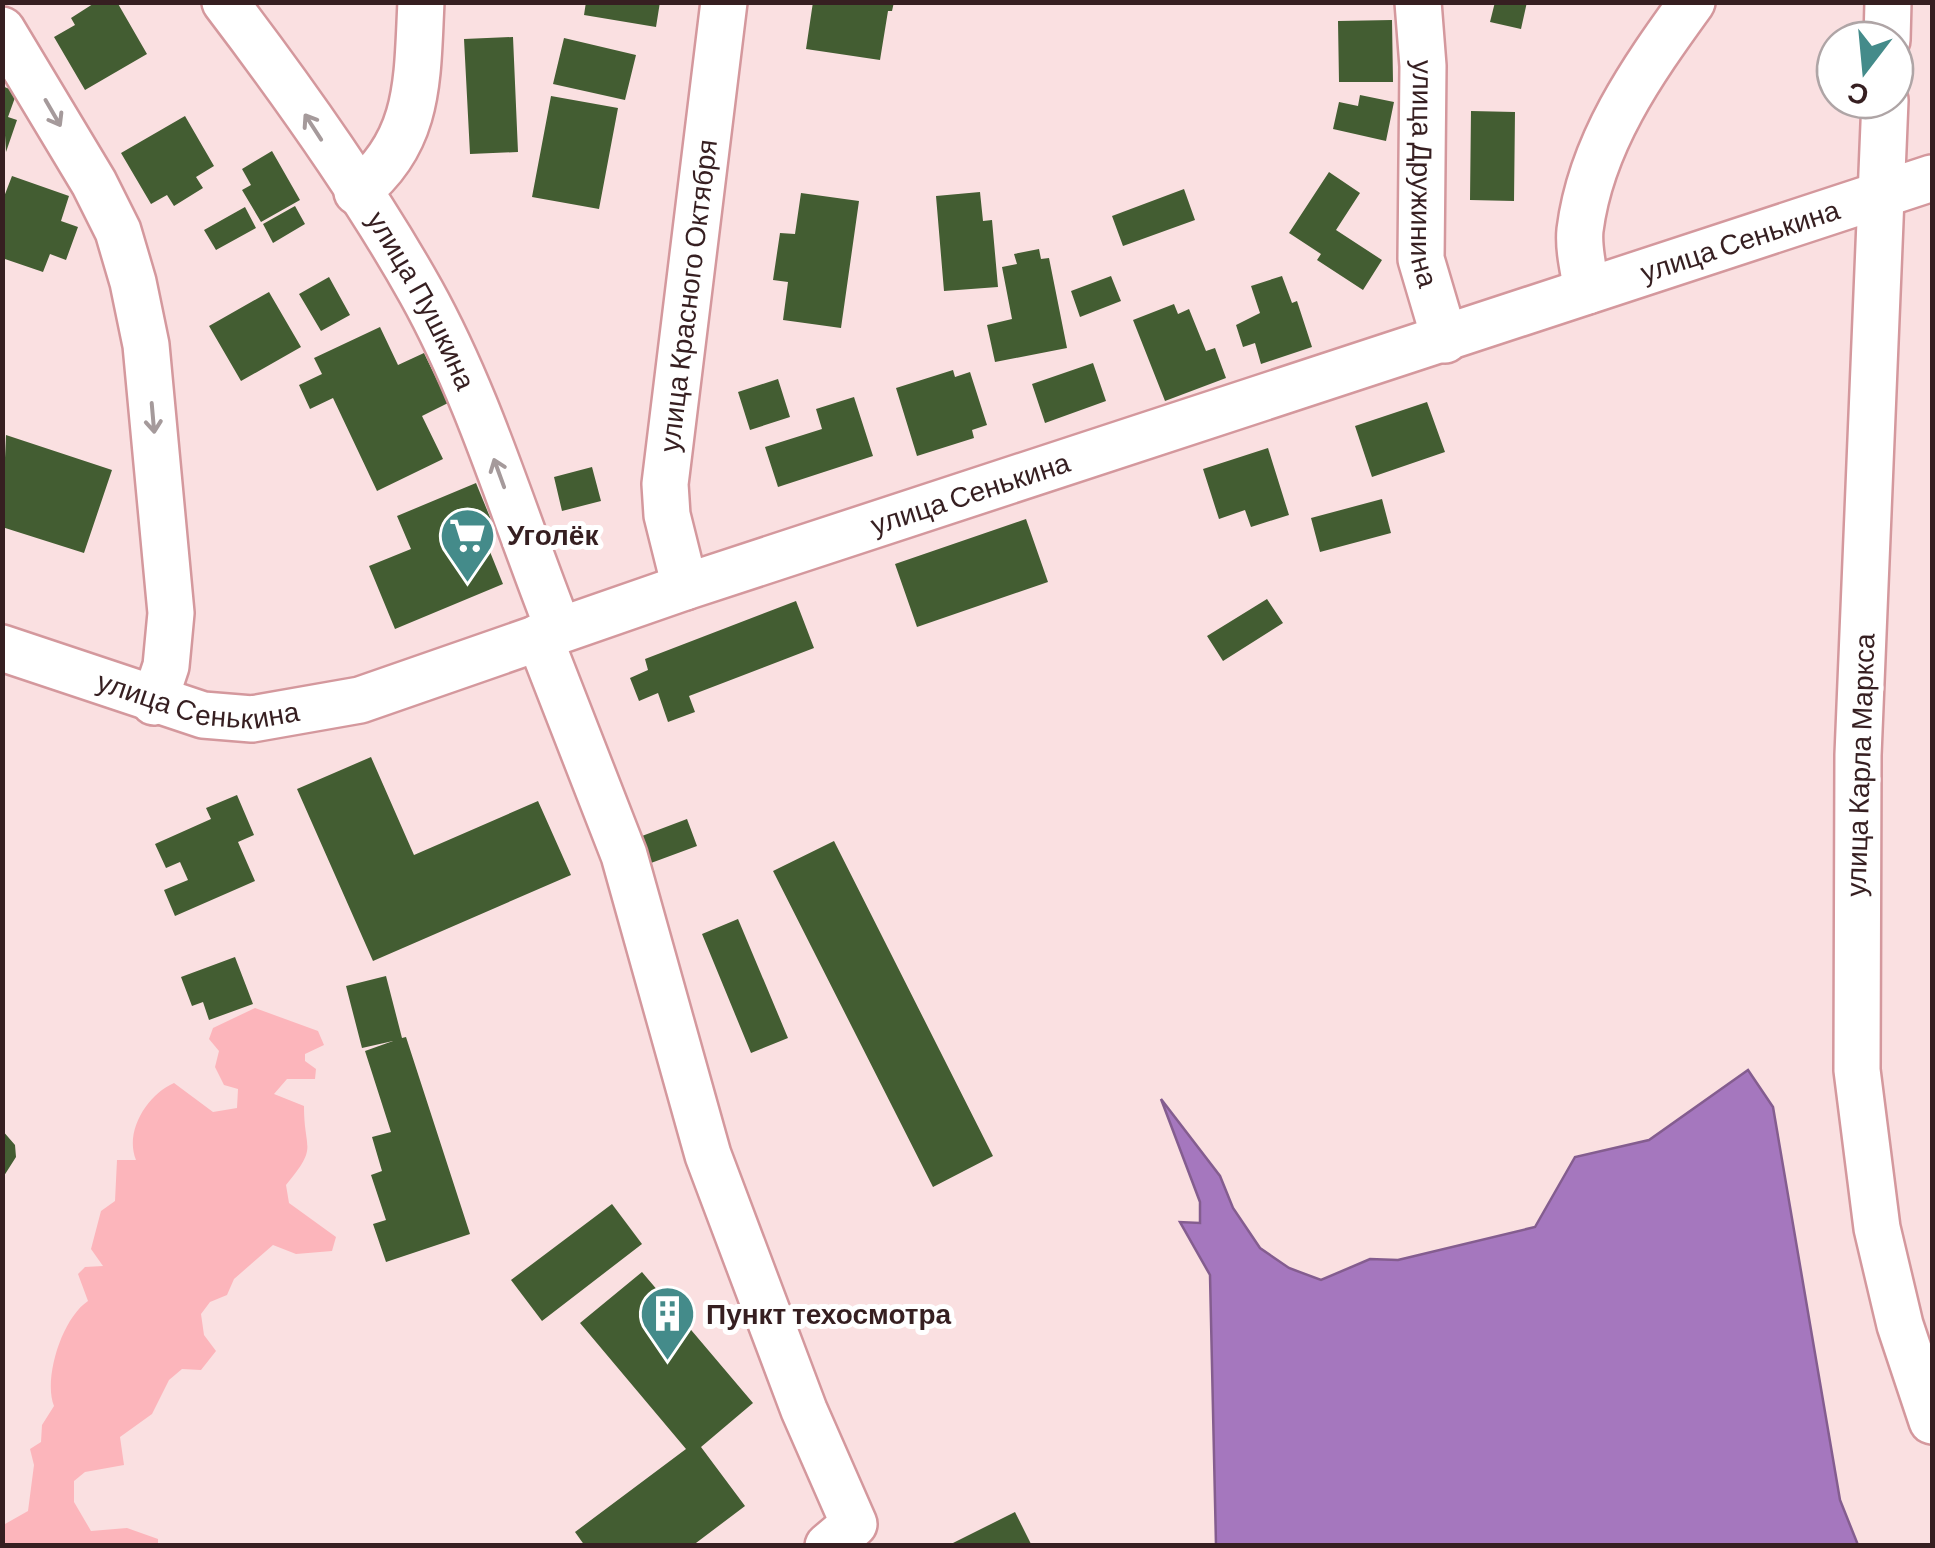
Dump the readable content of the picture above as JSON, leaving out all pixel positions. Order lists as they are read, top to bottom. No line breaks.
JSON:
{"streets":{"street":["улица Дружинина","улица Сенькина","улица Красного Октября","улица Пушкина","улица Карла Маркса"]},"crossings":[["улица Дружинина","улица Сенькина"],["улица Сенькина","улица Красного Октября"],["улица Сенькина","улица Пушкина"],["улица Сенькина","улица Карла Маркса"]],"places":{"supermarket":["Уголёк"],"building":["Пункт техосмотра"]},"north":"bottom"}
